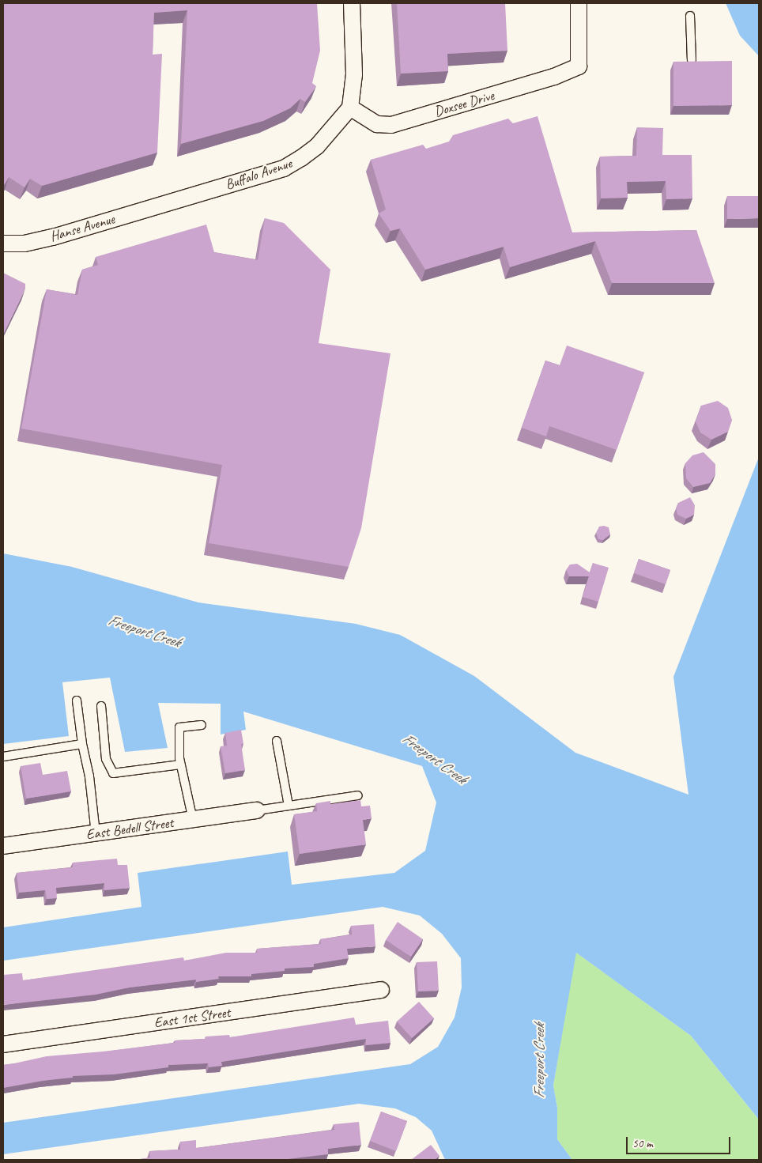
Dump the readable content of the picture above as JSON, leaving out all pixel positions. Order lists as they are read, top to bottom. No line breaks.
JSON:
{"streets":{"street":["Doxsee Drive","Buffalo Avenue","Hanse Avenue","East Bedell Street","East 1st Street"]},"crossings":[["Doxsee Drive","Buffalo Avenue"],["Buffalo Avenue","Hanse Avenue"]],"water":["Freeport Creek"],"scale_bar":"50 m"}
